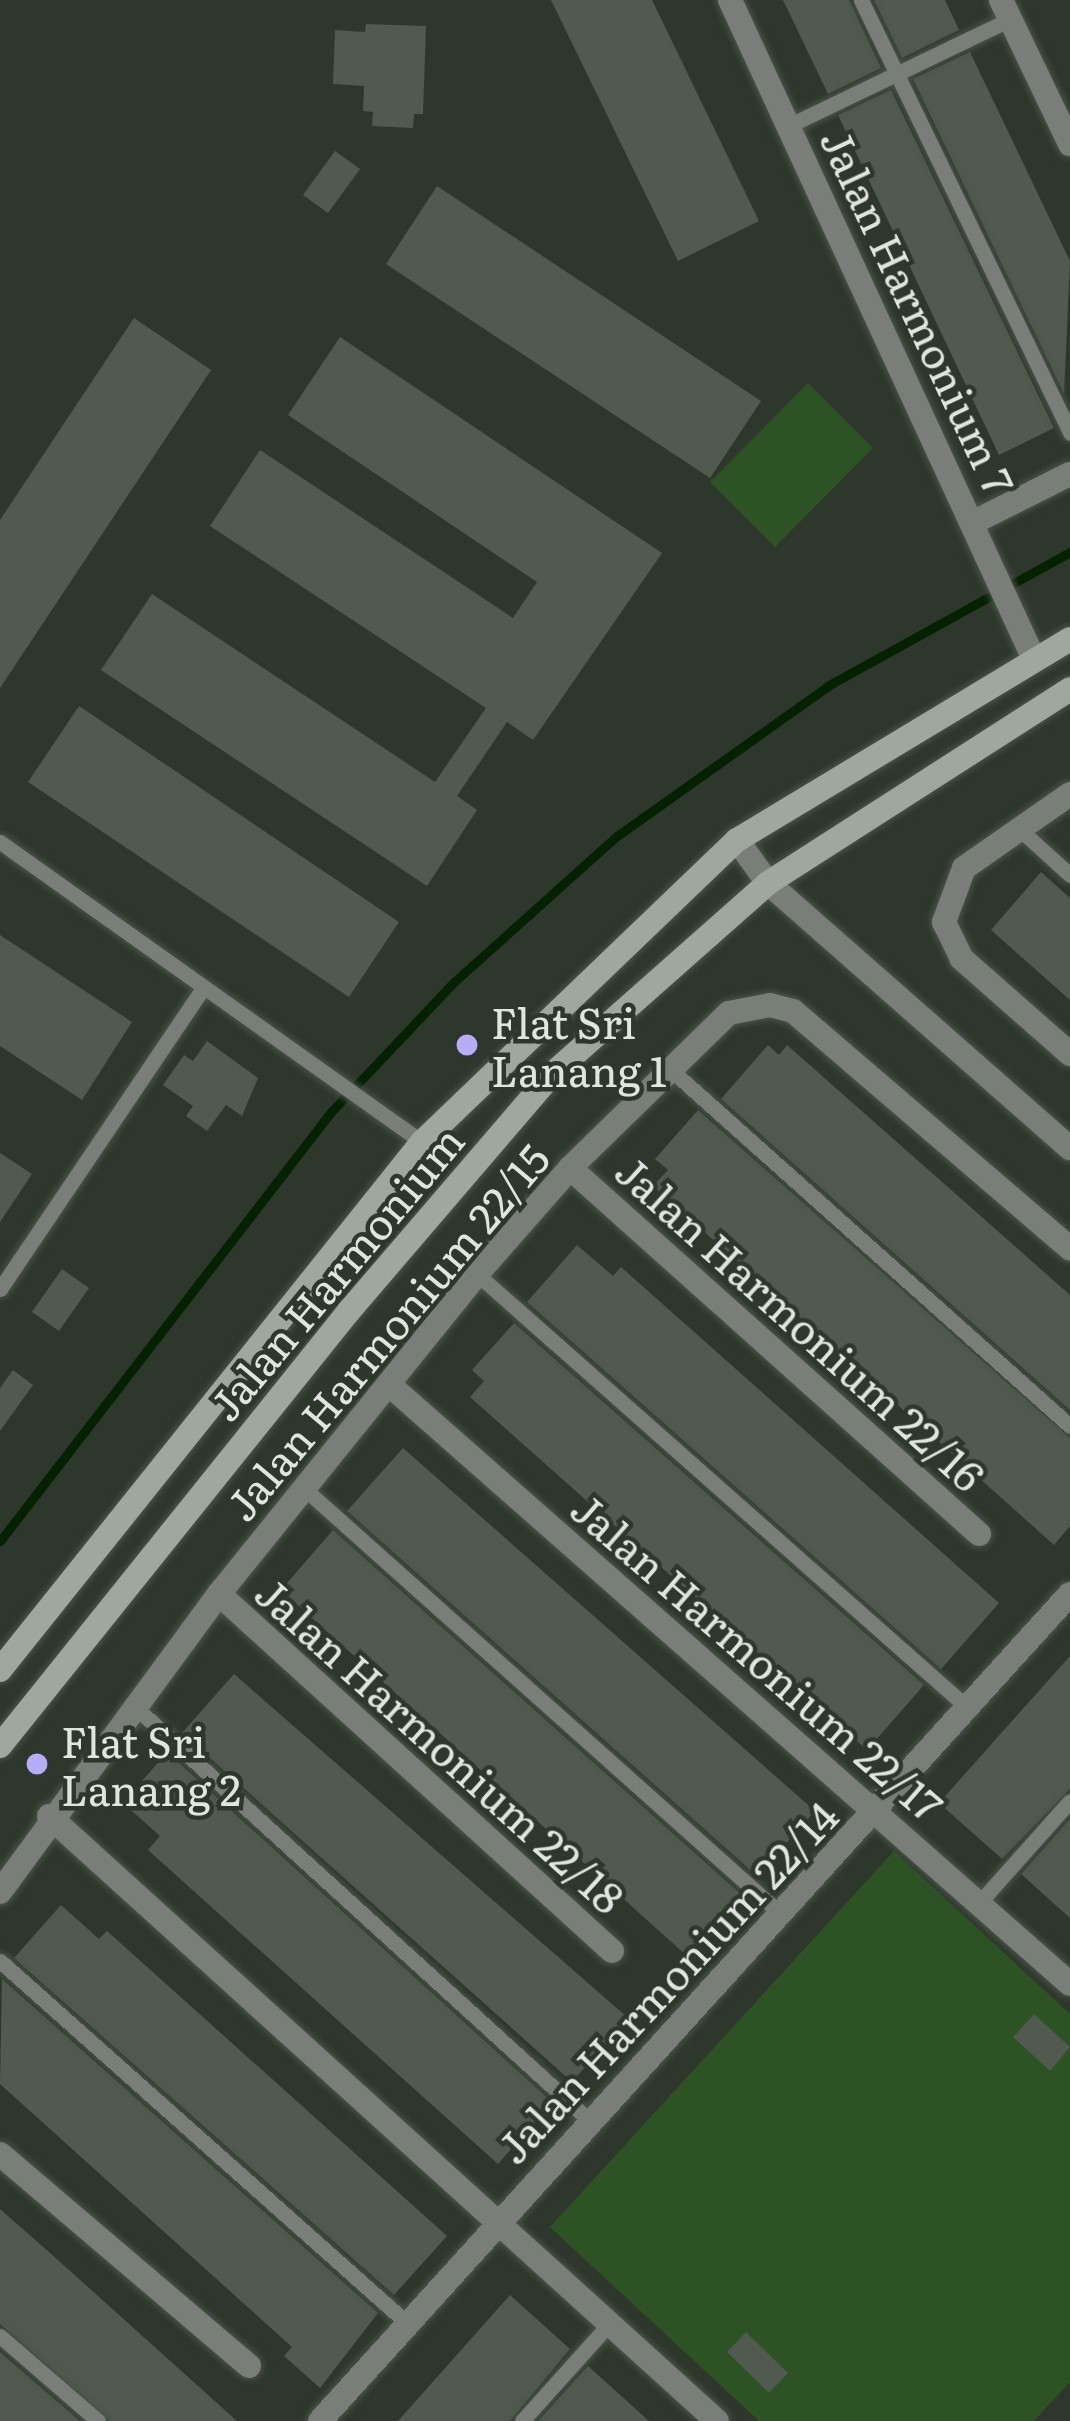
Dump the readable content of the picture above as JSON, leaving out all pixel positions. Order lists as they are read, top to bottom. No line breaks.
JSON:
{"streets":{"main road":["Jalan Harmonium"],"street":["Jalan Harmonium 7","Jalan Harmonium 22/16","Jalan Harmonium 22/15","Jalan Harmonium 22/17","Jalan Harmonium 22/18","Jalan Harmonium 22/14"]},"crossings":[["Jalan Harmonium 7","Jalan Harmonium"],["Jalan Harmonium 22/16","Jalan Harmonium 22/15"],["Jalan Harmonium 22/15","Jalan Harmonium 22/17"],["Jalan Harmonium 22/15","Jalan Harmonium 22/18"],["Jalan Harmonium 22/17","Jalan Harmonium 22/14"]],"places":["Flat Sri Lanang 1","Flat Sri Lanang 2"]}
